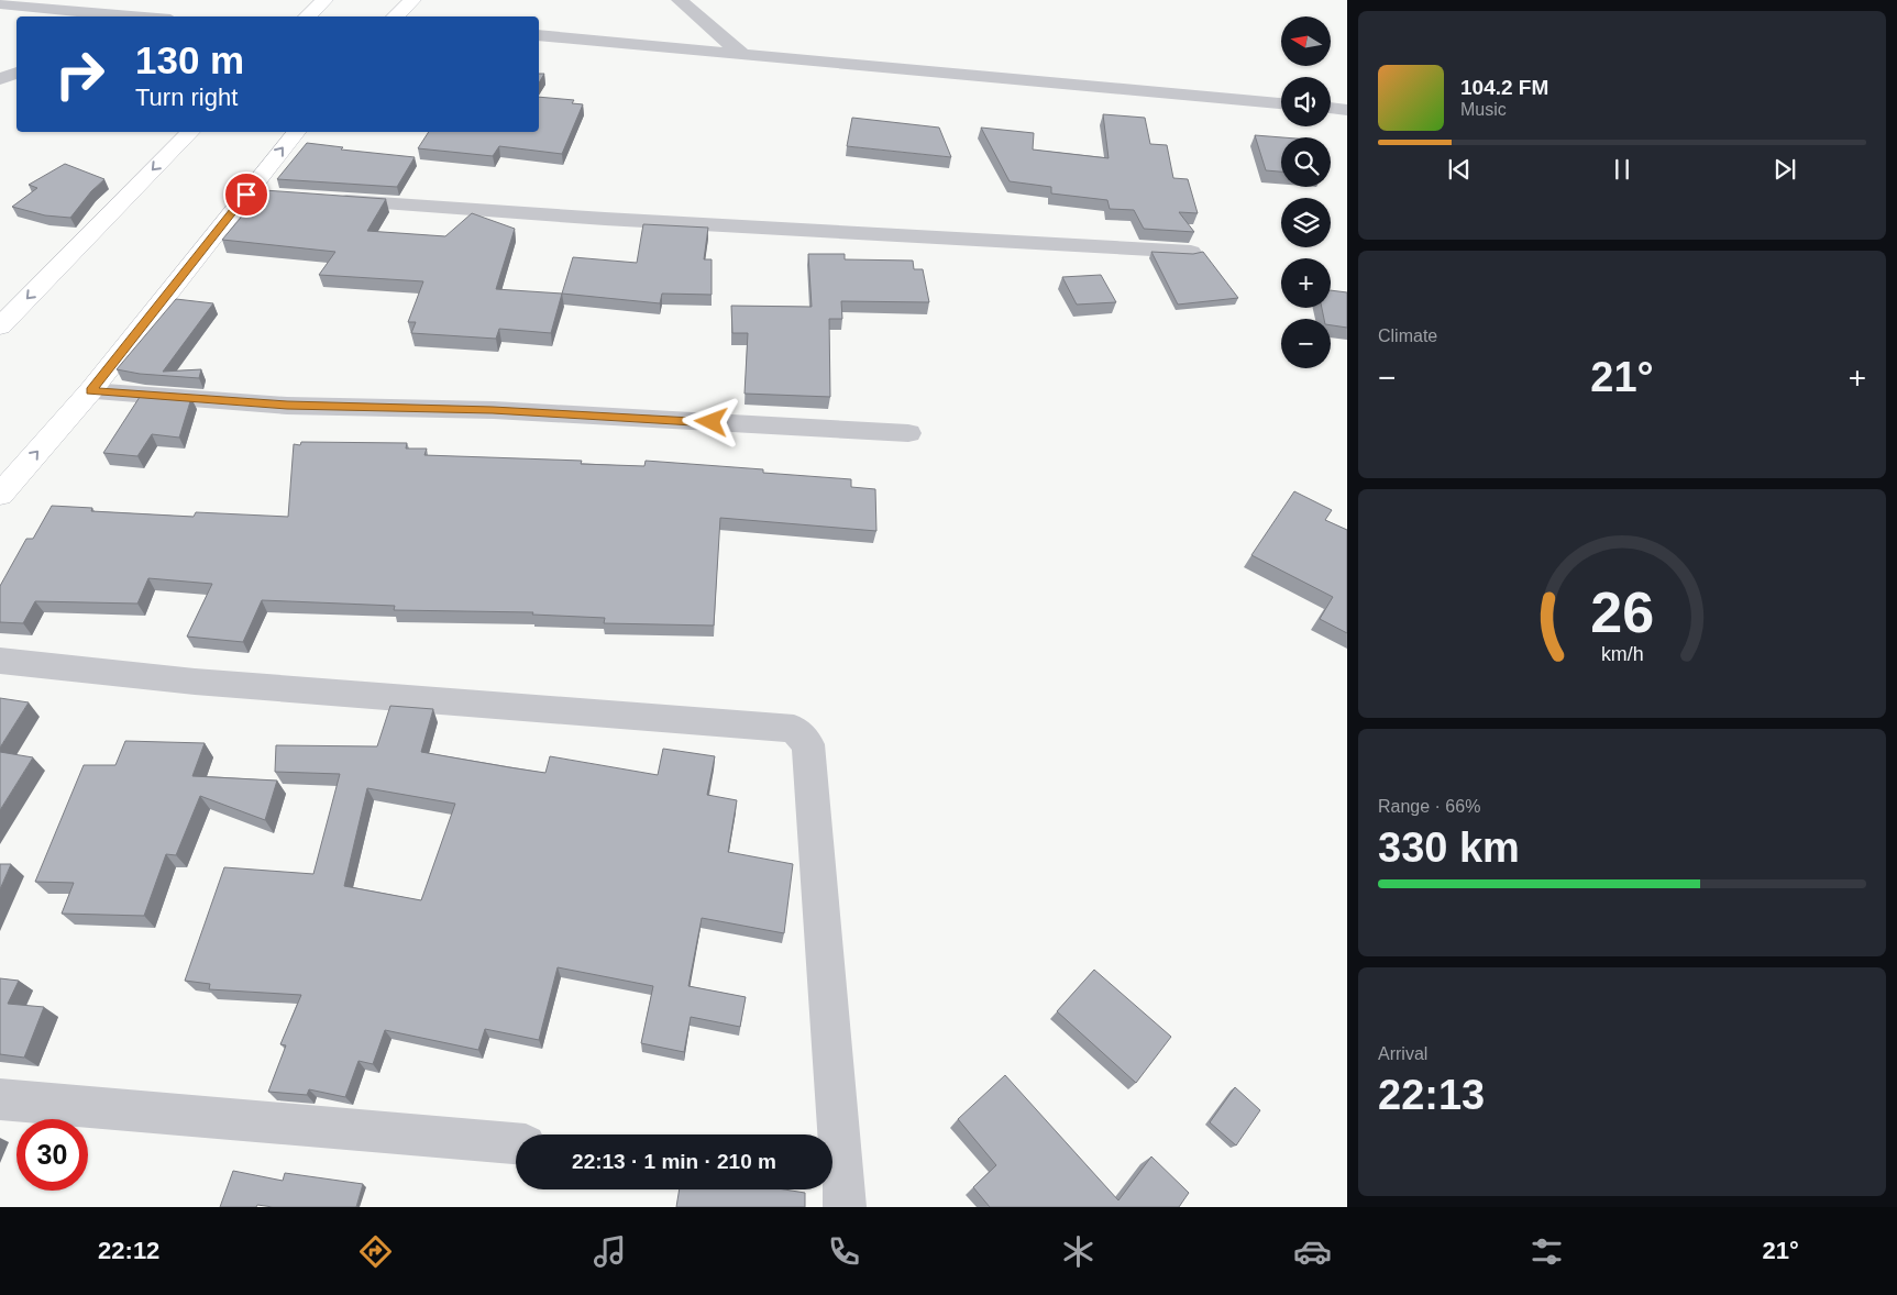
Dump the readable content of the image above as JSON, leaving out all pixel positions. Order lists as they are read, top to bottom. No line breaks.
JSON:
{"north":"left","page":{"map_buttons":["+","−"],"turn":["130 m","Turn right"],"song":["104.2 FM","Music"],"tile":["Climate",["Range · 66%","330 km"],["Arrival","22:13"]],"heat":["−","21°","+"],"limit":"30","trip":"22:13 · 1 min · 210 m","tabs":["22:12","21°"],"gauge":["26","km/h"]}}
